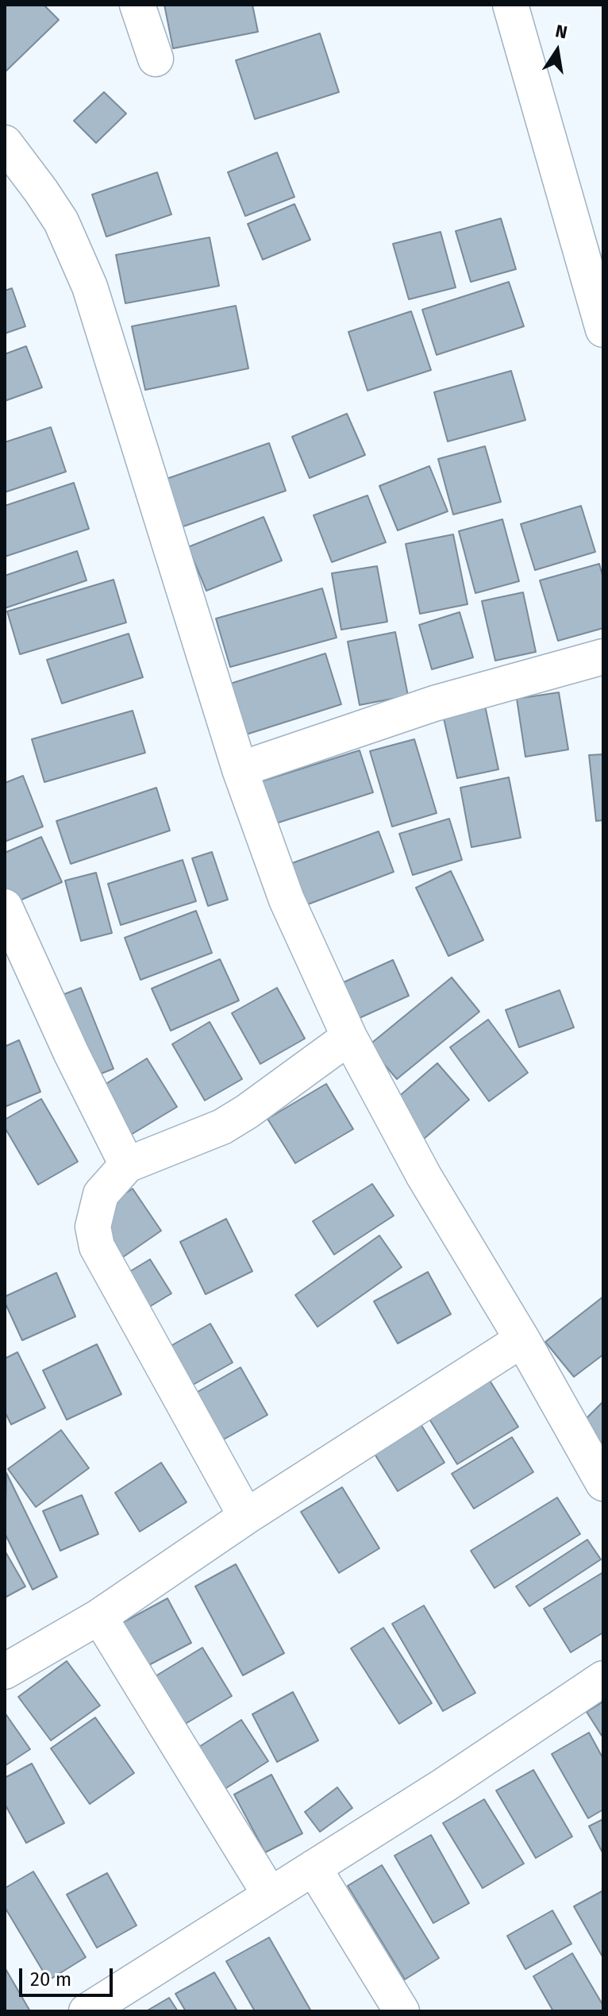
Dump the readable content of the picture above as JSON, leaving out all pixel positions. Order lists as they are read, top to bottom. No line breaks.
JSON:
{"scale_bar":"20 m","north":"top"}
